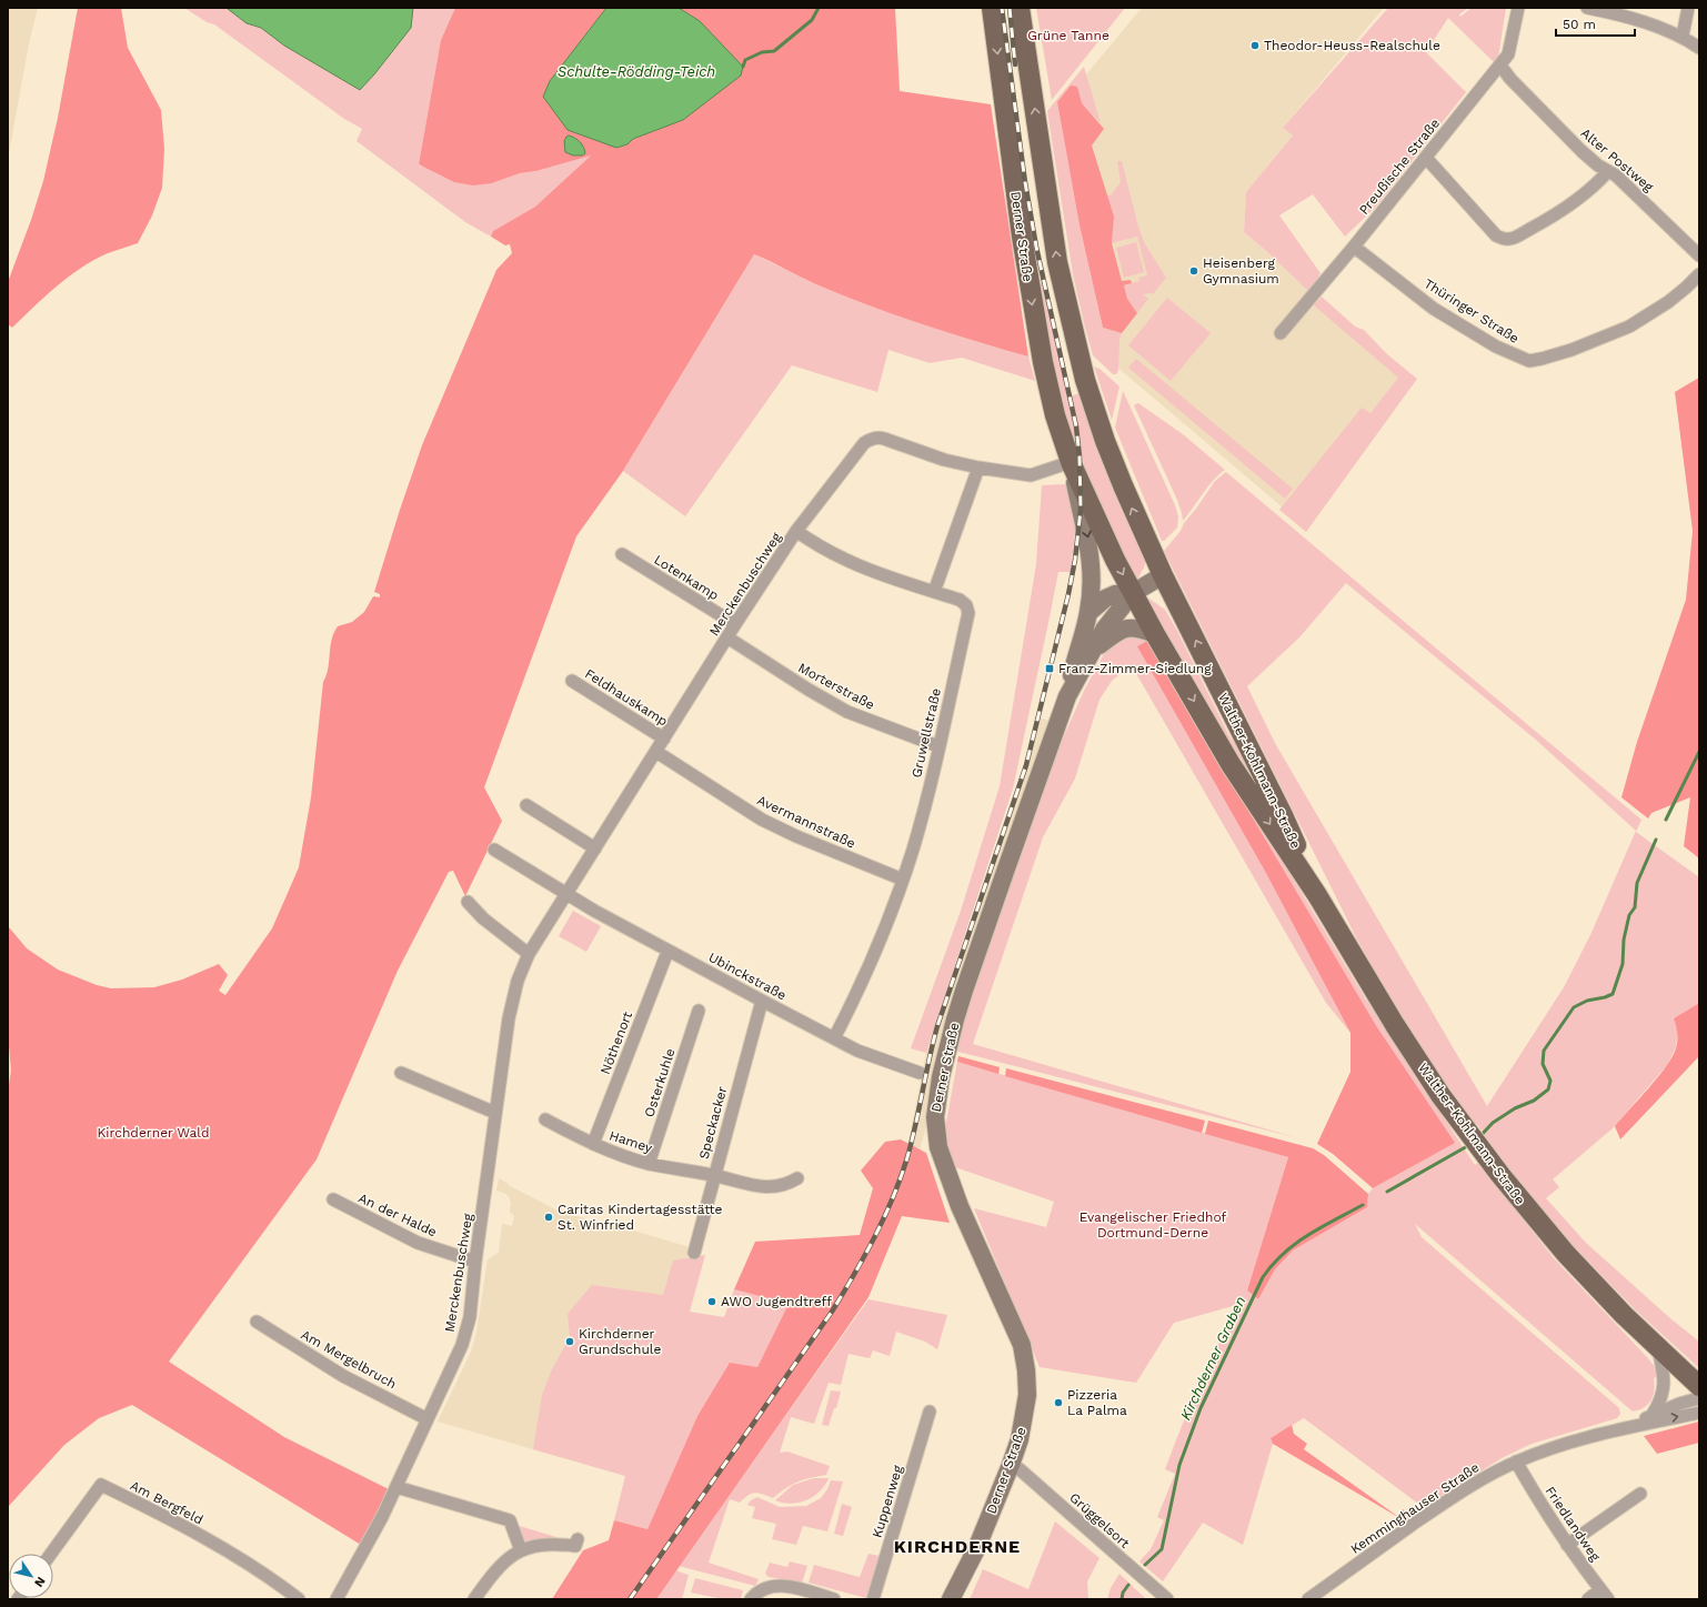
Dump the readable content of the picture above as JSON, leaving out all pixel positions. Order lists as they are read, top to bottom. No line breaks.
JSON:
{"streets":{"main road":["Derner Straße","Walther-Kohlmann-Straße"],"street":["Alter Postweg","Preußische Straße","Thüringer Straße","Lotenkamp","Merckenbuschweg","Morterstraße","Feldhauskamp","Gruwellstraße","Avermannstraße","Ubinckstraße","Nöthenort","Osterkuhle","Speckacker","Hamey","An der Halde","Am Mergelbruch","Kuppenweg","Am Bergfeld","Kemminghauser Straße","Grüggelsort","Friedlandweg"]},"crossings":[["Alter Postweg","Preußische Straße"],["Preußische Straße","Thüringer Straße"],["Derner Straße","Merckenbuschweg"],["Derner Straße","Walther-Kohlmann-Straße"],["Derner Straße","Grüggelsort"],["Lotenkamp","Merckenbuschweg"],["Merckenbuschweg","Morterstraße"],["Merckenbuschweg","Feldhauskamp"],["Merckenbuschweg","Gruwellstraße"],["Merckenbuschweg","Avermannstraße"],["Merckenbuschweg","Ubinckstraße"],["Merckenbuschweg","An der Halde"],["Merckenbuschweg","Am Mergelbruch"],["Morterstraße","Gruwellstraße"],["Gruwellstraße","Avermannstraße"],["Gruwellstraße","Ubinckstraße"],["Ubinckstraße","Nöthenort"],["Ubinckstraße","Speckacker"],["Nöthenort","Hamey"],["Osterkuhle","Hamey"],["Speckacker","Hamey"],["Kemminghauser Straße","Friedlandweg"]],"one_way":["Derner Straße"],"districts":["KIRCHDERNE"],"water":["Schulte-Rödding-Teich","Kirchderner Graben"],"parks":["Grüne Tanne","Kirchderner Wald","Evangelischer Friedhof Dortmund-Derne"],"places":{"other":["Theodor-Heuss-Realschule","Heisenberg Gymnasium","Caritas Kindertagesstätte St. Winfried","AWO Jugendtreff","Kirchderner Grundschule","Pizzeria La Palma"],"transit":["Franz-Zimmer-Siedlung"]},"scale_bar":"50 m","north":"bottom right"}
